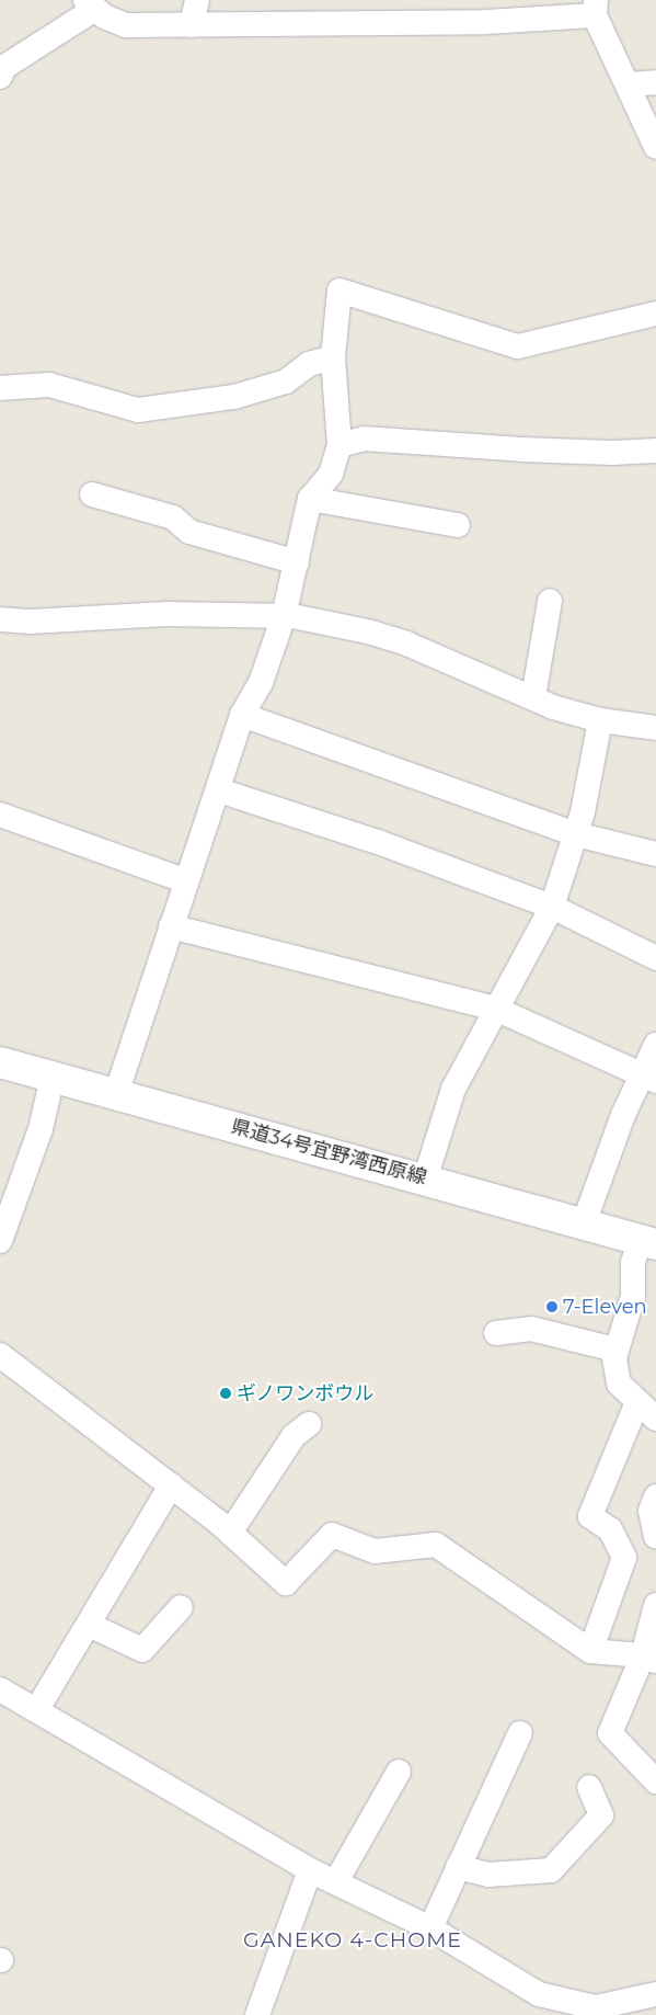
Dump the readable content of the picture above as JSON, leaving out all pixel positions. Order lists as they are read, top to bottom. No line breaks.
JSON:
{"streets":{"main road":["県道34号宜野湾西原線"]},"districts":["GANEKO 4-CHOME"],"places":["7-Eleven","ギノワンボウル"]}
